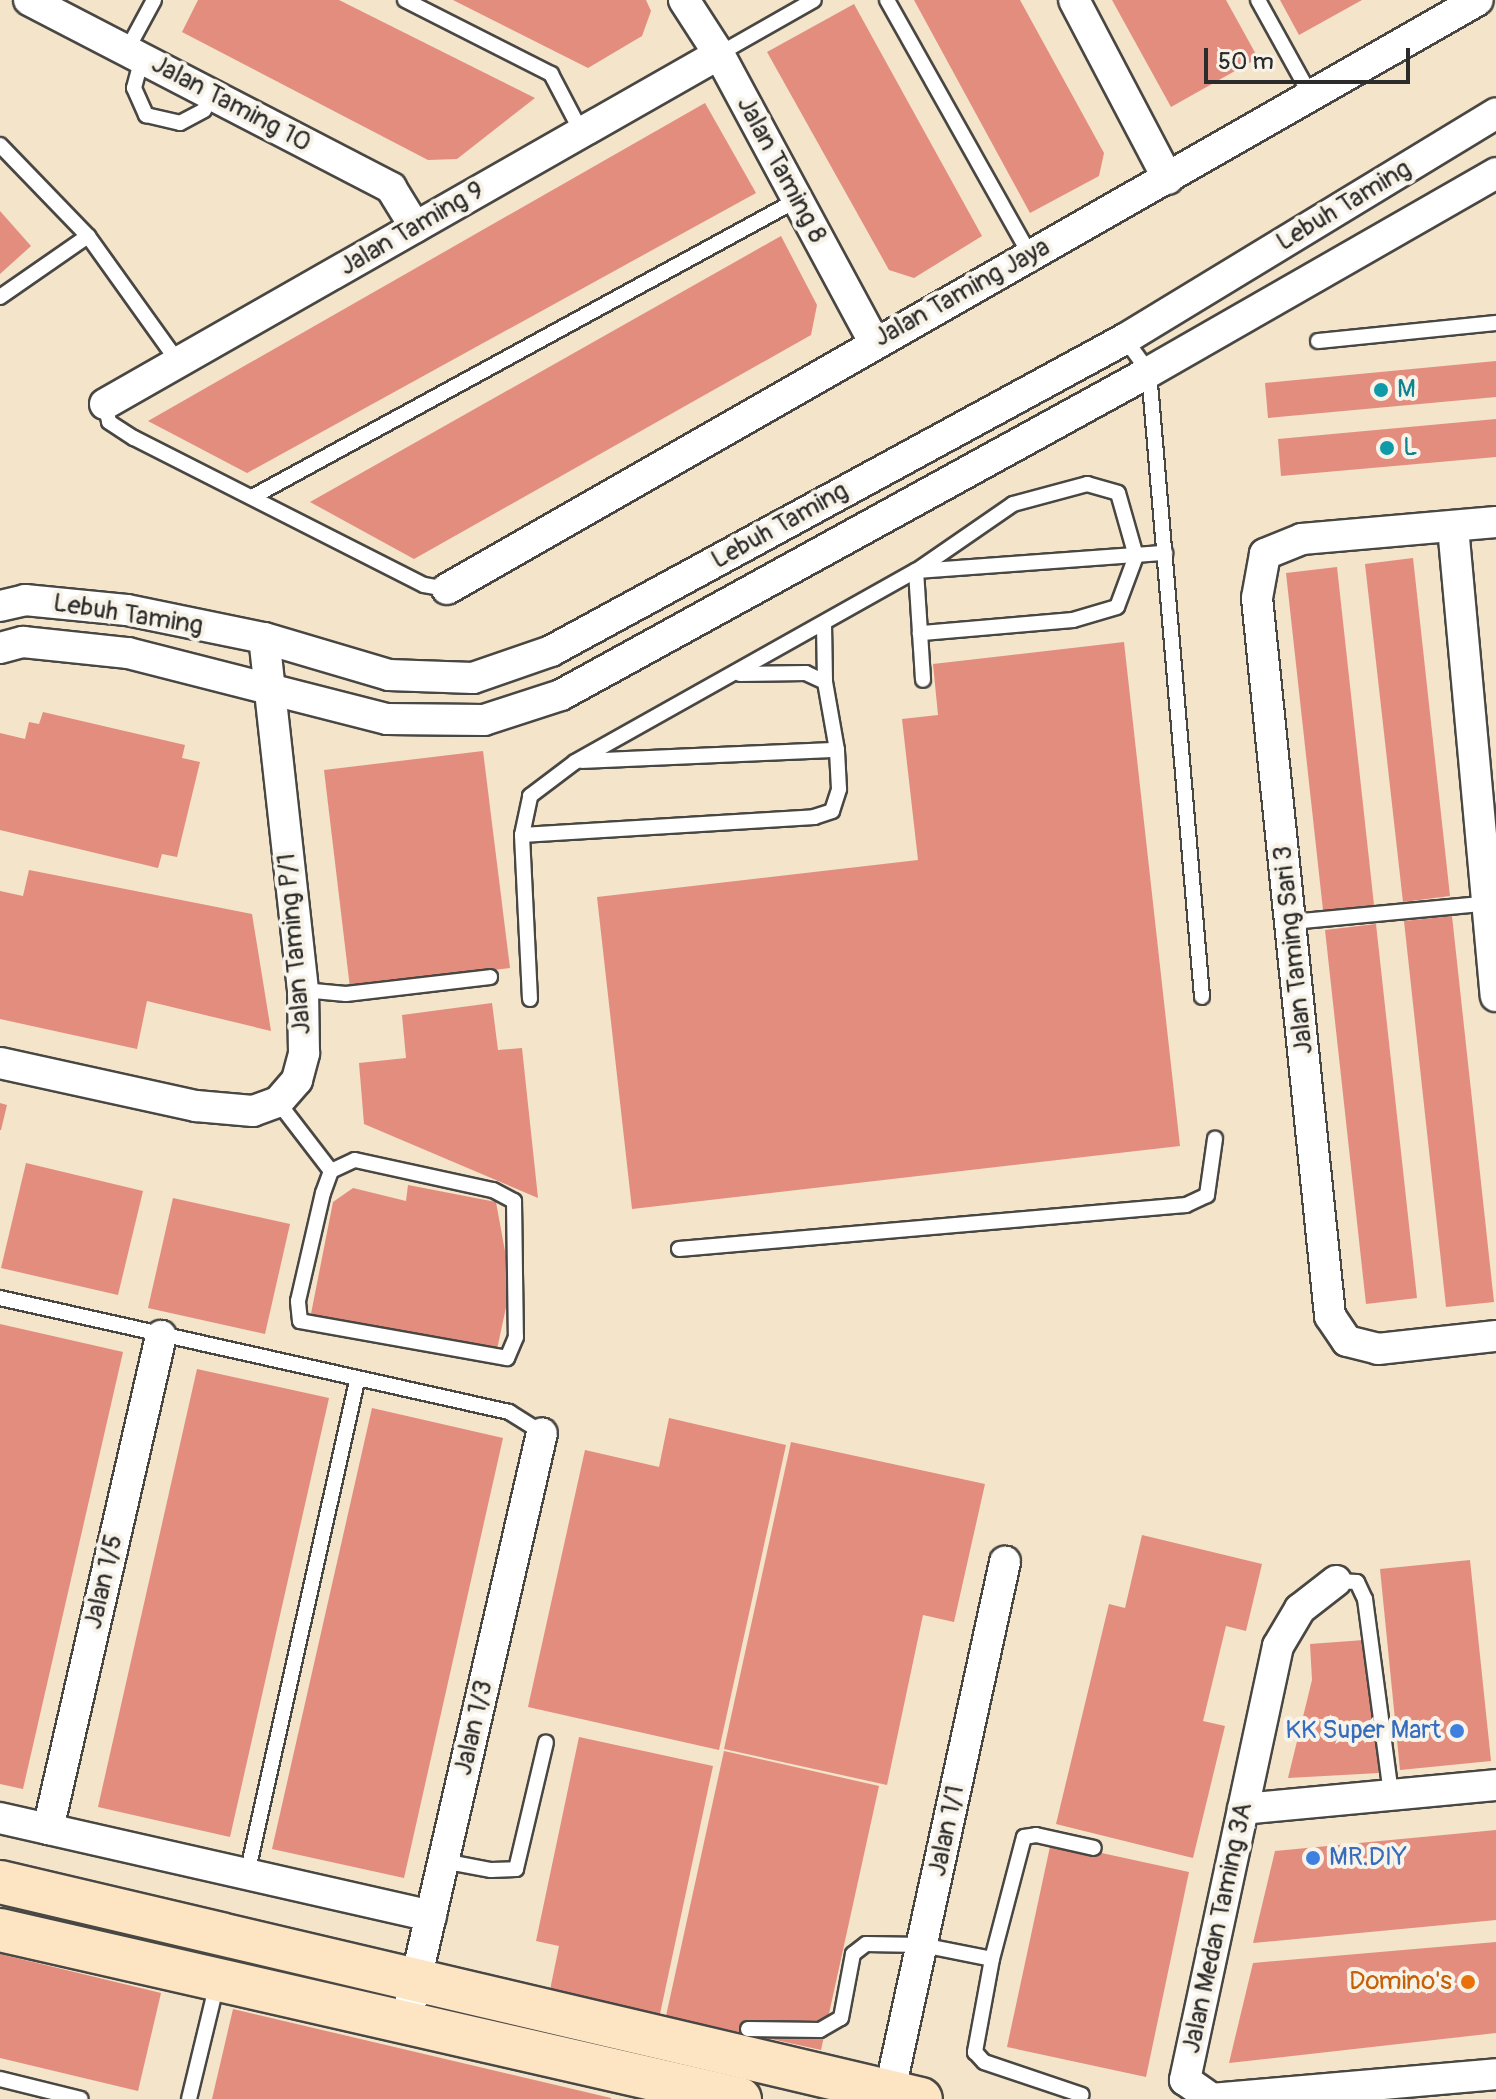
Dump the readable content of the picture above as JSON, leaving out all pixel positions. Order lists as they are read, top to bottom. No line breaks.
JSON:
{"streets":{"street":["Jalan Taming 10","Jalan Taming 8","Lebuh Taming","Jalan Taming 9","Jalan Taming Jaya","Jalan Taming P/1","Jalan Taming Sari 3","Jalan 1/5","Jalan 1/3","Jalan 1/1","Jalan Medan Taming 3A"]},"crossings":[["Jalan Taming 10","Jalan Taming 9"],["Jalan Taming 8","Jalan Taming 9"],["Jalan Taming 8","Jalan Taming Jaya"],["Lebuh Taming","Jalan Taming P/1"]],"places":["M","L","KK Super Mart","MR.DIY","Domino's"],"scale_bar":"50 m"}
